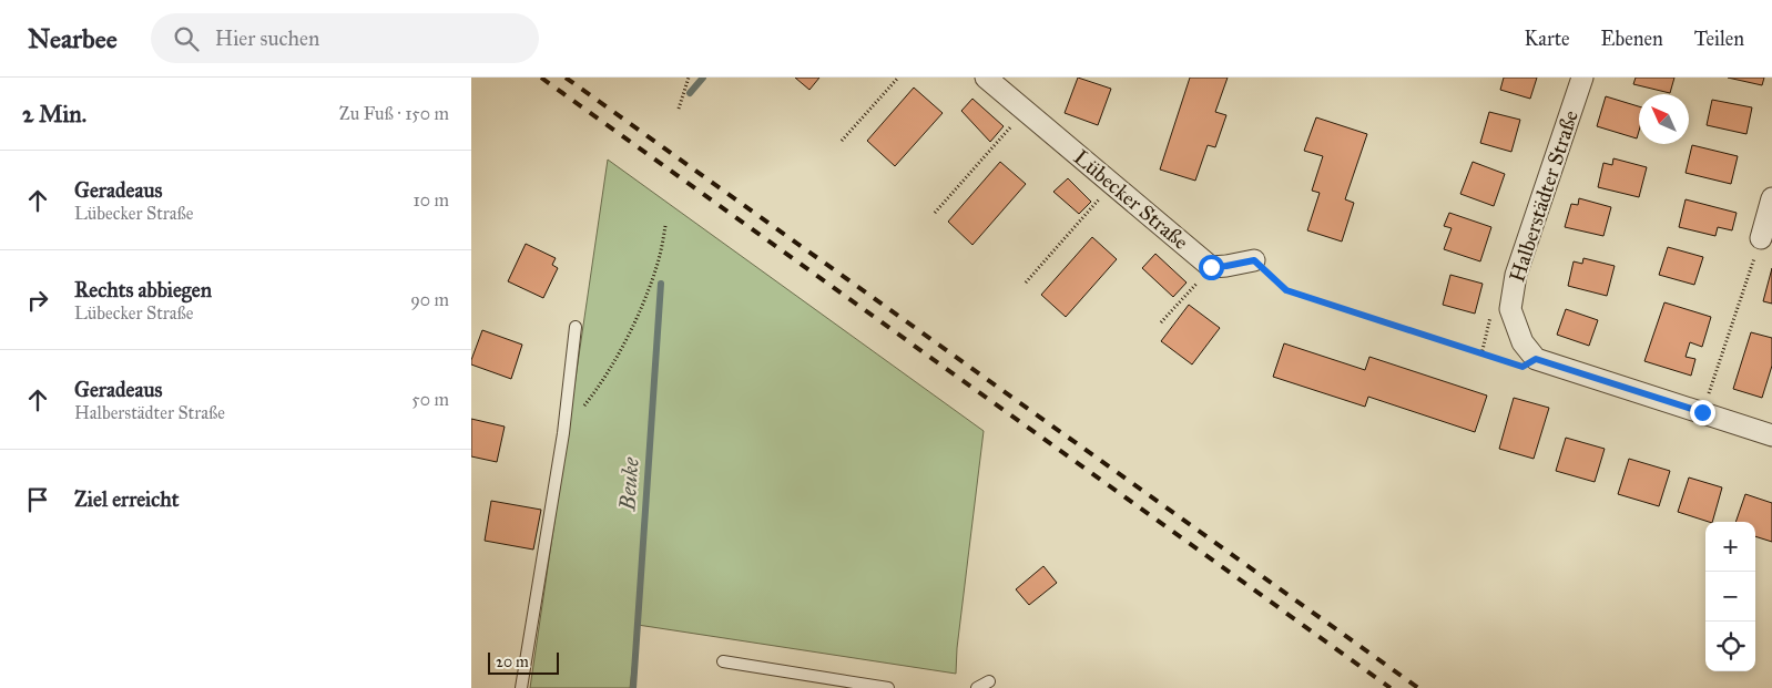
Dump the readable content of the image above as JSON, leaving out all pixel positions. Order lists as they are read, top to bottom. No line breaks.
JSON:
{"streets":{"street":["Halberstädter Straße","Lübecker Straße"]},"water":["Beuke"],"scale_bar":"20 m","north":"top left","page":{"header":"Nearbee","search":"Hier suchen","nav":["Karte","Ebenen","Teilen"],"heading":["2 Min.","Zu Fuß · 150 m"],"list":[["Geradeaus","Lübecker Straße","10 m"],["Rechts abbiegen","Lübecker Straße","90 m"],["Geradeaus","Halberstädter Straße","50 m"],"Ziel erreicht"],"map_buttons":["+","−"],"scale":"20 m"}}
